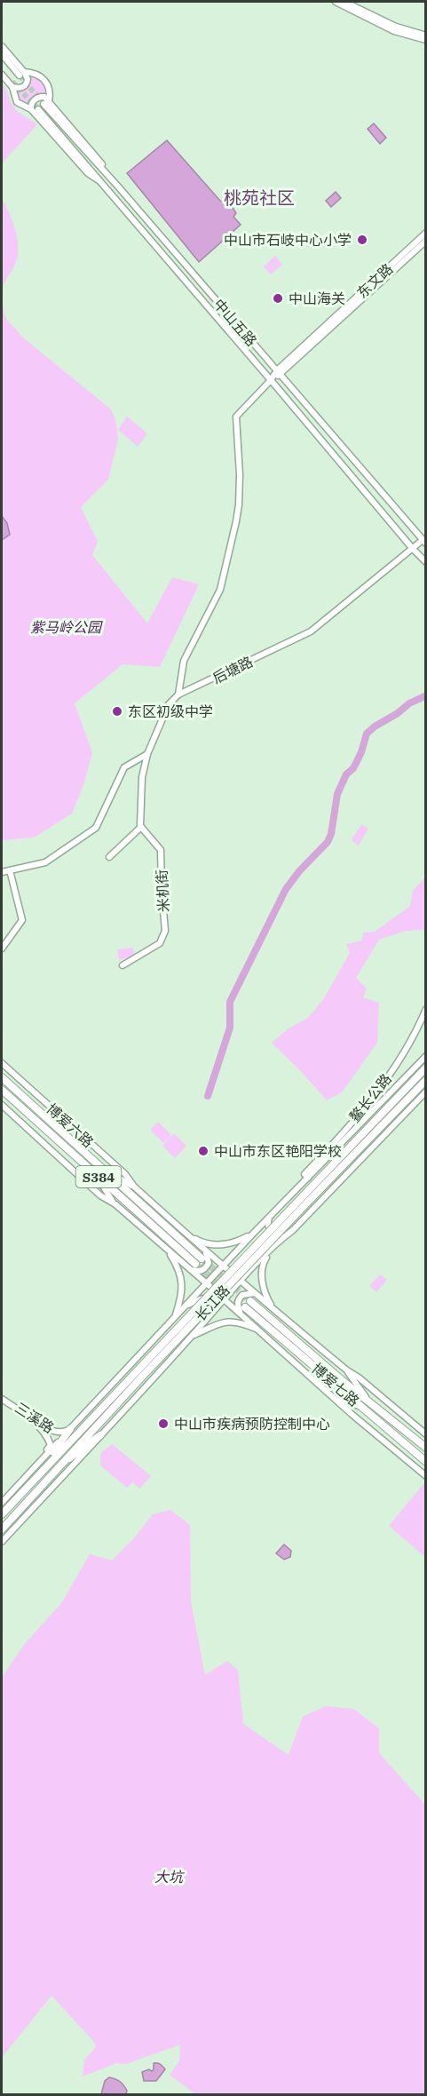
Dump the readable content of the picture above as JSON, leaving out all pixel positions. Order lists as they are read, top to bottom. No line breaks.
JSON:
{"streets":{"highway":["博爱六路","S384","长江路","博爱七路"],"main road":["东文路","中山五路","后塘路","米机街","鳌长公路","三溪路"]},"crossings":[["东文路","中山五路"],["中山五路","后塘路"],["鳌长公路","长江路"],["博爱六路","长江路"],["博爱六路","博爱七路"],["长江路","博爱七路"],["长江路","三溪路"]],"districts":["桃苑社区"],"parks":["紫马岭公园","大坑"],"places":["中山市石岐中心小学","中山海关","东区初级中学","中山市东区艳阳学校","中山市疾病预防控制中心"]}
